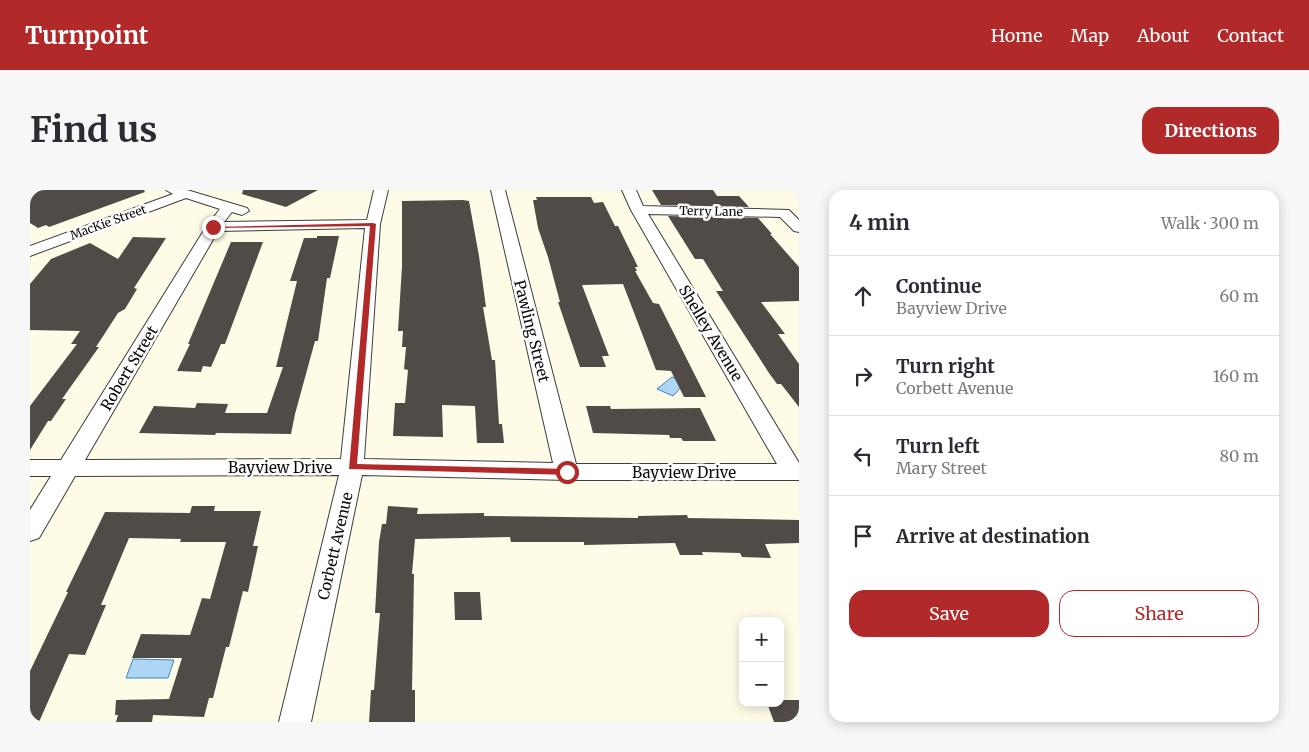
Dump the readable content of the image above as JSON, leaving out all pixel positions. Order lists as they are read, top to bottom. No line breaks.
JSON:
{"streets":{"street":["Terry Lane","MacKie Street","Pawling Street","Shelley Avenue","Robert Street","Bayview Drive","Corbett Avenue"]},"crossings":[["Terry Lane","Shelley Avenue"],["Pawling Street","Bayview Drive"],["Shelley Avenue","Bayview Drive"],["Robert Street","Bayview Drive"],["Bayview Drive","Corbett Avenue"]],"page":{"header":"Turnpoint","nav":["Home","Map","About","Contact"],"buttons":["Directions",["Save","Share"]],"title":"Find us","heading":["4 min","Walk · 300 m"],"list":[["Continue","Bayview Drive","60 m"],["Turn right","Corbett Avenue","160 m"],["Turn left","Mary Street","80 m"],"Arrive at destination"],"map_buttons":["+","−"]}}
